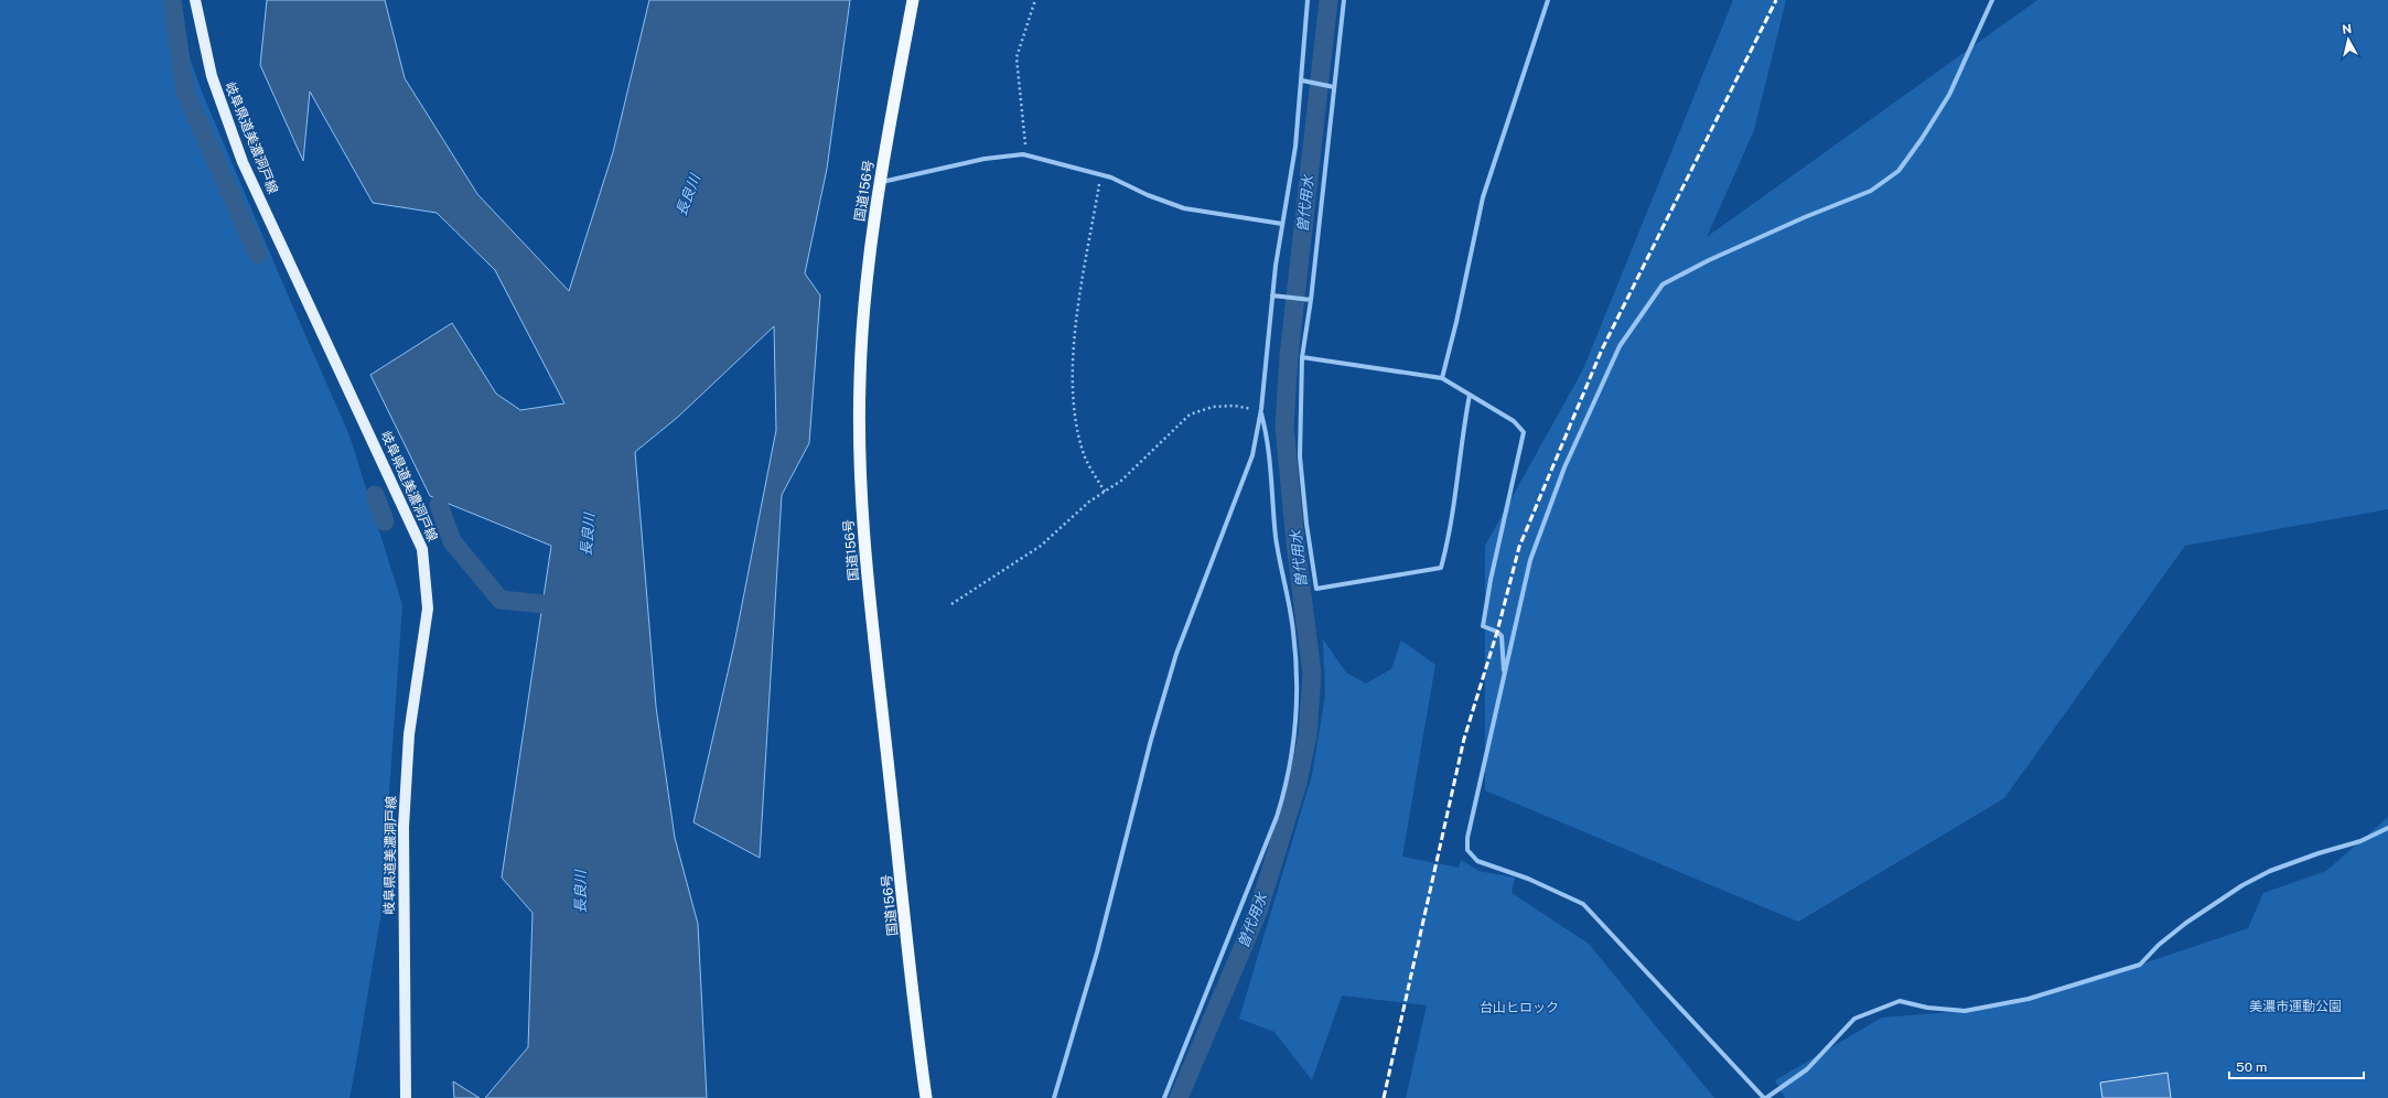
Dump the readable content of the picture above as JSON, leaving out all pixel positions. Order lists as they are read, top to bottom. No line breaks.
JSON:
{"streets":{"highway":["国道156号"],"main road":["岐阜県道美濃洞戸線"]},"water":["長良川","曽代用水"],"parks":["美濃市運動公園","台山ヒロック"],"scale_bar":"50 m","north":"top"}
